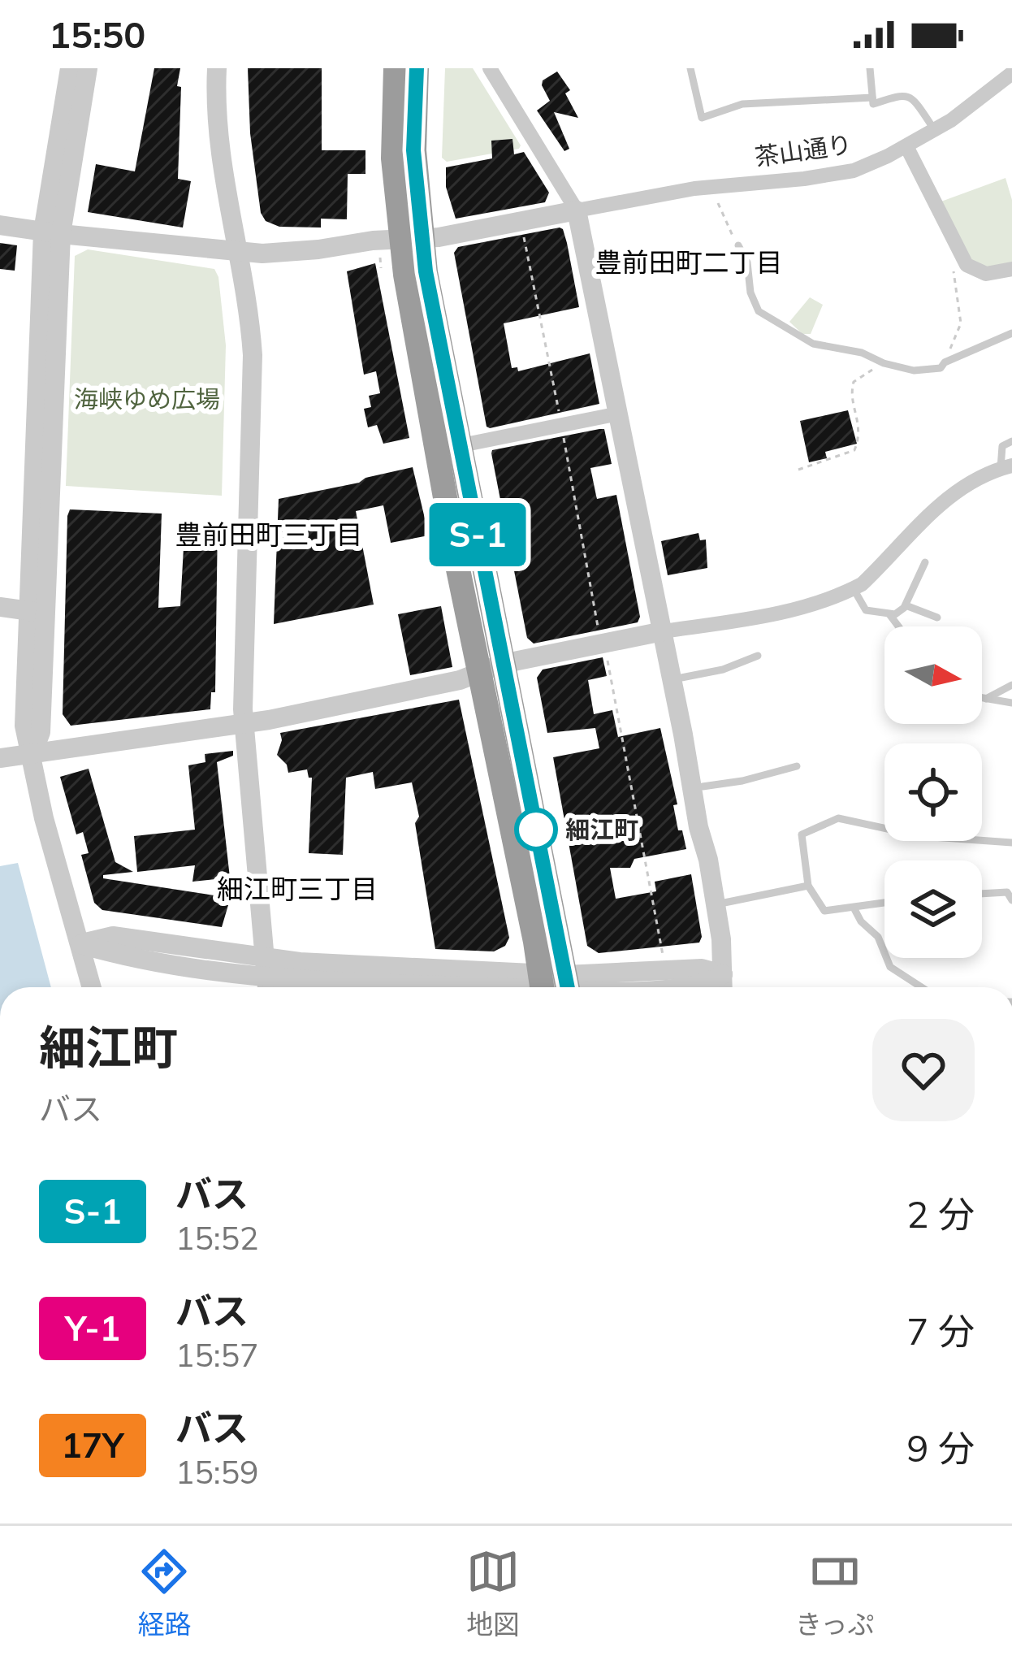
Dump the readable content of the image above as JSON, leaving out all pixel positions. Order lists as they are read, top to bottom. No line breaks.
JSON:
{"streets":{"street":["茶山通り"]},"districts":["豊前田町二丁目","豊前田町三丁目","細江町三丁目"],"parks":["海峡ゆめ広場"],"places":["細江町"],"lines":["bus line S-1"],"north":"right","page":{"status":"15:50","on_map":"S-1","heading":["細江町","バス"],"list":[{"mark":"S-1","name":"バス","note":"15:52","value":"2 分"},{"mark":"Y-1","name":"バス","note":"15:57","value":"7 分"},{"mark":"17Y","name":"バス","note":"15:59","value":"9 分"}],"tabs":["経路","地図","きっぷ"]}}
